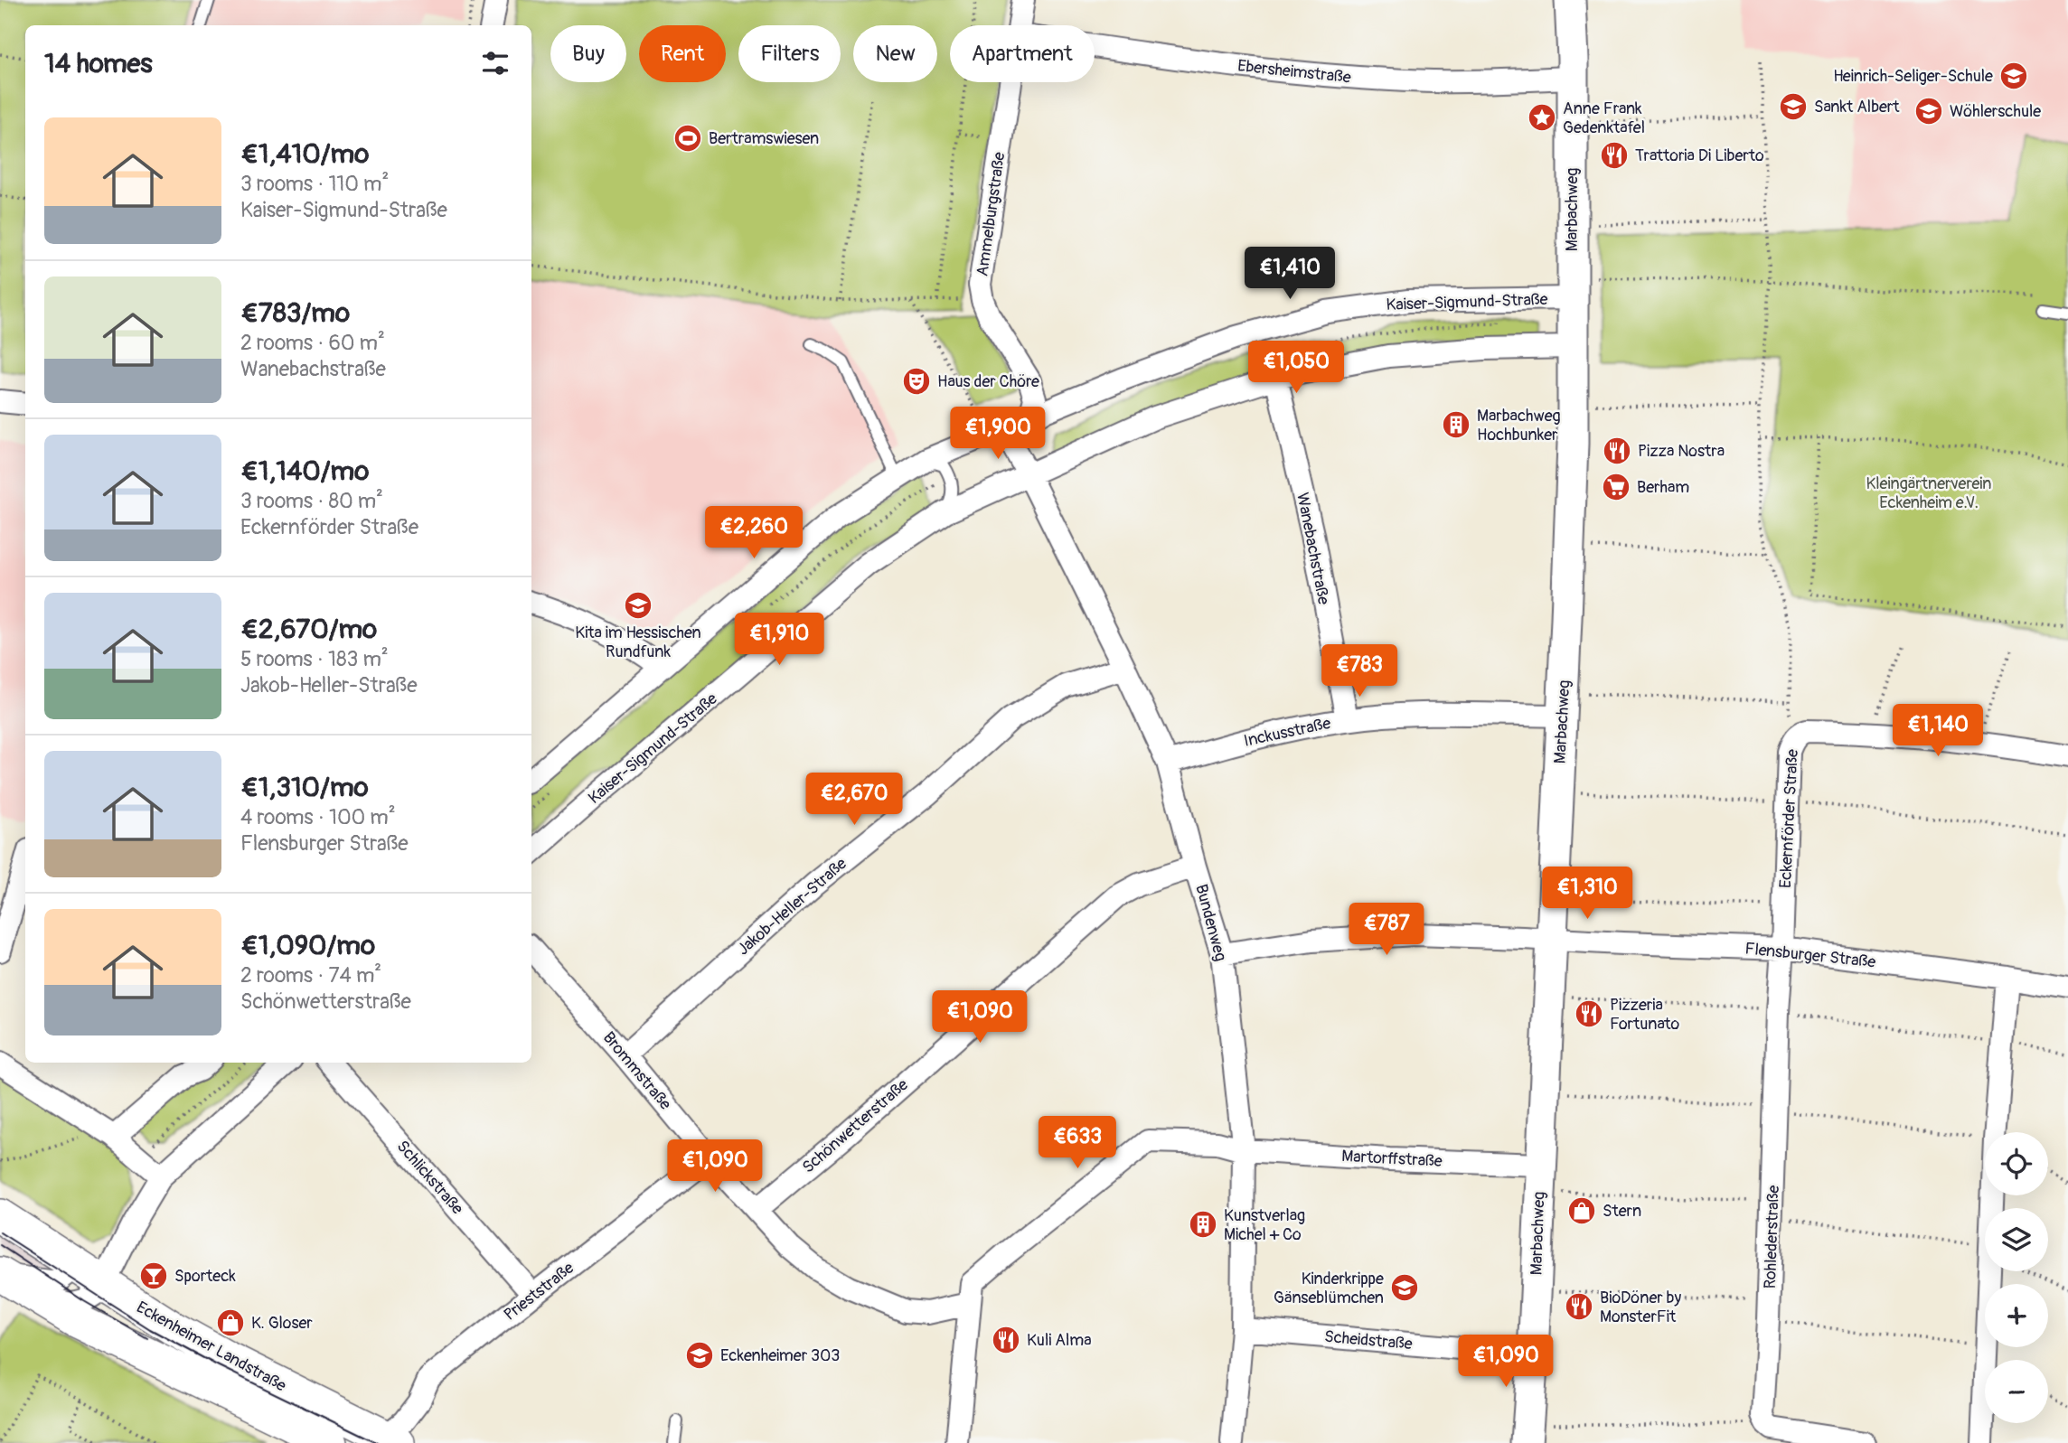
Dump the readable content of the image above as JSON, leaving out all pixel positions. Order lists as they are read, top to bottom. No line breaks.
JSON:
{"streets":{"main road":["Marbachweg","Eckenheimer Landstraße"],"street":["Ebersheimstraße","Ammelburgstraße","Kaiser-Sigmund-Straße","Wanebachstraße","Inckusstraße","Eckernförder Straße","Jakob-Heller-Straße","Bundenweg","Flensburger Straße","Brommstraße","Schönwetterstraße","Martorffstraße","Schlickstraße","Rohlederstraße","Prieststraße","Scheidstraße"]},"crossings":[["Ebersheimstraße","Marbachweg"],["Marbachweg","Kaiser-Sigmund-Straße"],["Marbachweg","Inckusstraße"],["Marbachweg","Flensburger Straße"],["Marbachweg","Martorffstraße"],["Marbachweg","Scheidstraße"],["Ammelburgstraße","Kaiser-Sigmund-Straße"],["Kaiser-Sigmund-Straße","Wanebachstraße"],["Kaiser-Sigmund-Straße","Bundenweg"],["Wanebachstraße","Inckusstraße"],["Inckusstraße","Bundenweg"],["Eckernförder Straße","Flensburger Straße"],["Eckernförder Straße","Rohlederstraße"],["Jakob-Heller-Straße","Bundenweg"],["Jakob-Heller-Straße","Brommstraße"],["Bundenweg","Flensburger Straße"],["Bundenweg","Schönwetterstraße"],["Bundenweg","Martorffstraße"],["Bundenweg","Scheidstraße"],["Flensburger Straße","Rohlederstraße"],["Brommstraße","Schönwetterstraße"],["Brommstraße","Martorffstraße"],["Brommstraße","Prieststraße"],["Schlickstraße","Prieststraße"],["Prieststraße","Eckenheimer Landstraße"]],"parks":["Kleingärtnerverein Eckenheim e.V."],"places":{"school or university":["Heinrich-Seliger-Schule","Sankt Albert","Wöhlerschule","Kita im Hessischen Rundfunk","Kinderkrippe Gänseblümchen","Eckenheimer 303"],"place":["Anne Frank Gedenktafel"],"sports":["Bertramswiesen"],"restaurant":["Trattoria Di Liberto","Pizza Nostra","Pizzeria Fortunato","BioDöner by MonsterFit","Kuli Alma"],"theatre":["Haus der Chöre"],"building":["Marbachweg Hochbunker","Kunstverlag Michel + Co"],"supermarket":["Berham"],"shop":["Stern","K. Gloser"],"bar":["Sporteck"]},"page":{"chip":["Buy","Rent","Filters","New","Apartment"],"heading":"14 homes","list":[{"name":"€1,410/mo","note":"3 rooms · 110 m² · Kaiser-Sigmund-Straße"},{"name":"€783/mo","note":"2 rooms · 60 m² · Wanebachstraße"},{"name":"€1,140/mo","note":"3 rooms · 80 m² · Eckernförder Straße"},{"name":"€2,670/mo","note":"5 rooms · 183 m² · Jakob-Heller-Straße"},{"name":"€1,310/mo","note":"4 rooms · 100 m² · Flensburger Straße"},{"name":"€1,090/mo","note":"2 rooms · 74 m² · Schönwetterstraße"}],"price":["€1,410","€1,050","€1,900","€2,260","€1,910","€783","€1,140","€2,670","€1,310","€787","€1,090","€633","€1,090","€1,090"],"map_buttons":["+","−"]}}
